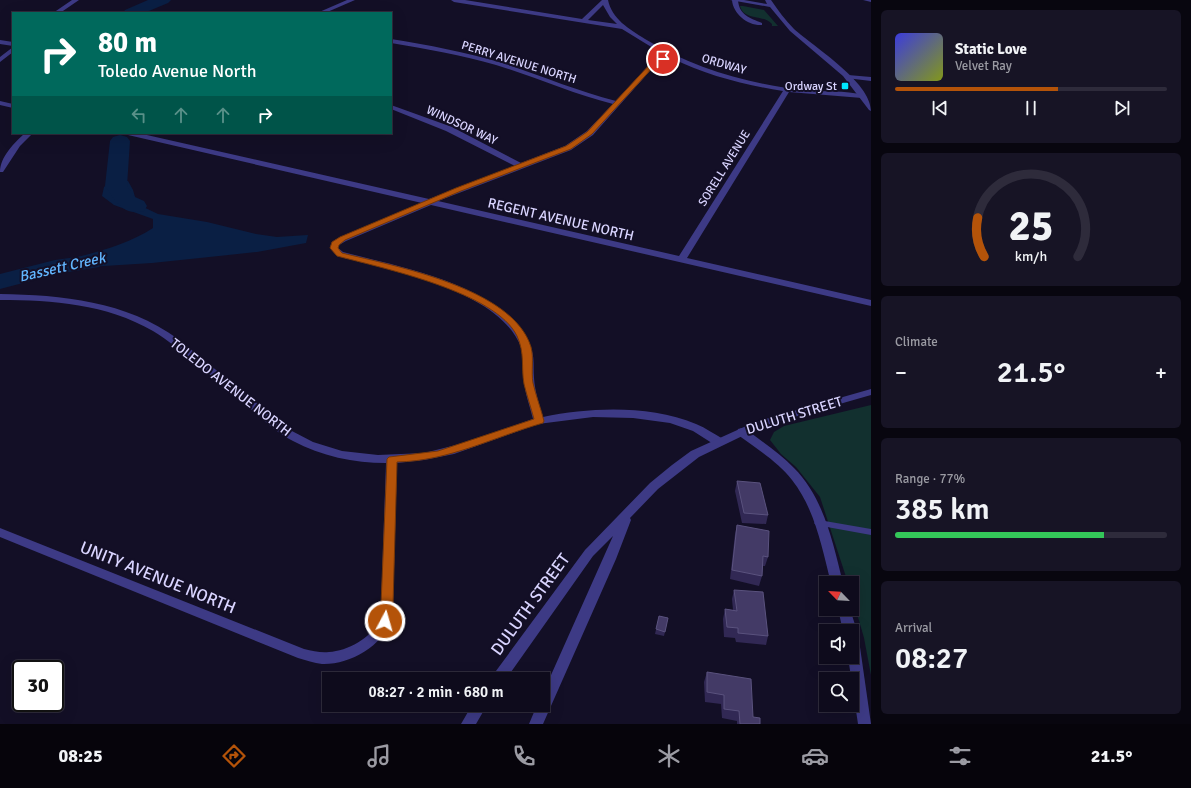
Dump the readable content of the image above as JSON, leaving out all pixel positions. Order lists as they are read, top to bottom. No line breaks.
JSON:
{"streets":{"street":["PERRY AVENUE NORTH","ORDWAY","WINDSOR WAY","SORELL AVENUE","REGENT AVENUE NORTH","TOLEDO AVENUE NORTH","DULUTH STREET","UNITY AVENUE NORTH"]},"crossings":[["ORDWAY","SORELL AVENUE"],["SORELL AVENUE","REGENT AVENUE NORTH"],["TOLEDO AVENUE NORTH","DULUTH STREET"],["TOLEDO AVENUE NORTH","UNITY AVENUE NORTH"]],"water":["Bassett Creek"],"places":{"transit":["Ordway St"]},"north":"top left","page":{"turn":["80 m","Toledo Avenue North"],"song":["Static Love","Velvet Ray"],"tile":["Climate",["Range · 77%","385 km"],["Arrival","08:27"]],"heat":["−","21.5°","+"],"limit":"30","trip":"08:27 · 2 min · 680 m","tabs":["08:25","21.5°"],"gauge":["25","km/h"]}}
